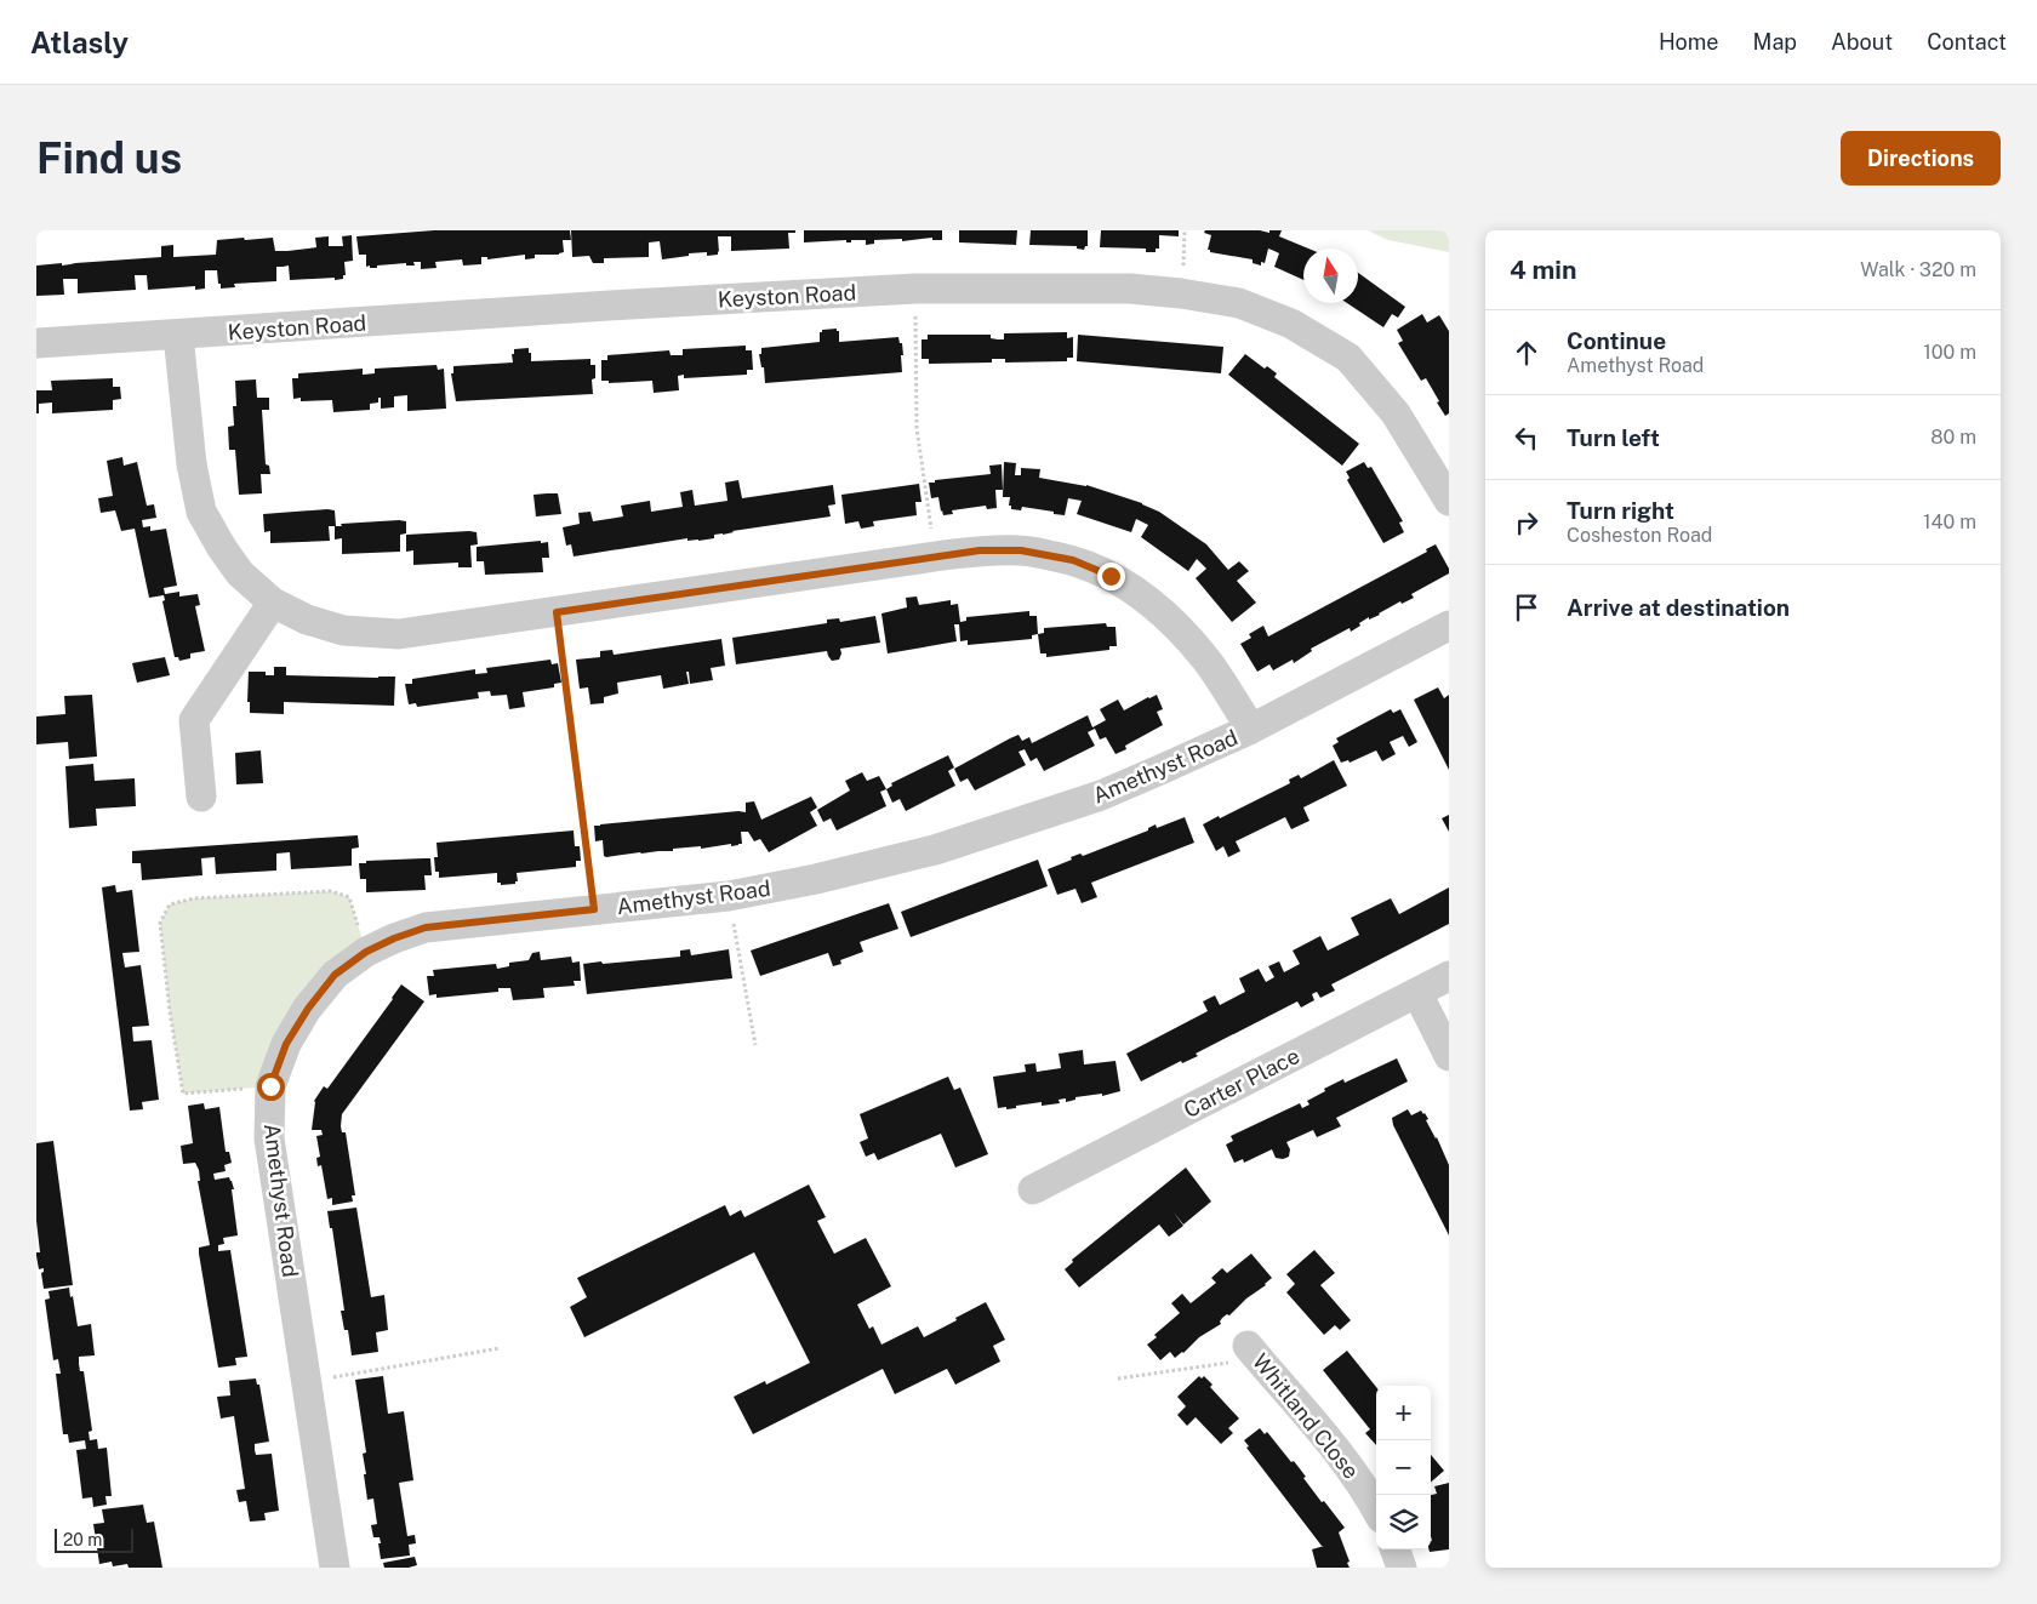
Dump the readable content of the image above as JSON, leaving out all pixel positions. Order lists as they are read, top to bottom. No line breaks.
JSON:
{"streets":{"street":["Keyston Road","Amethyst Road","Carter Place","Whitland Close"]},"scale_bar":"20 m","north":"top","page":{"header":"Atlasly","nav":["Home","Map","About","Contact"],"buttons":"Directions","title":"Find us","heading":["4 min","Walk · 320 m"],"list":[["Continue","Amethyst Road","100 m"],["Turn left","80 m"],["Turn right","Cosheston Road","140 m"],"Arrive at destination"],"map_buttons":["+","−"],"scale":"20 m"}}
